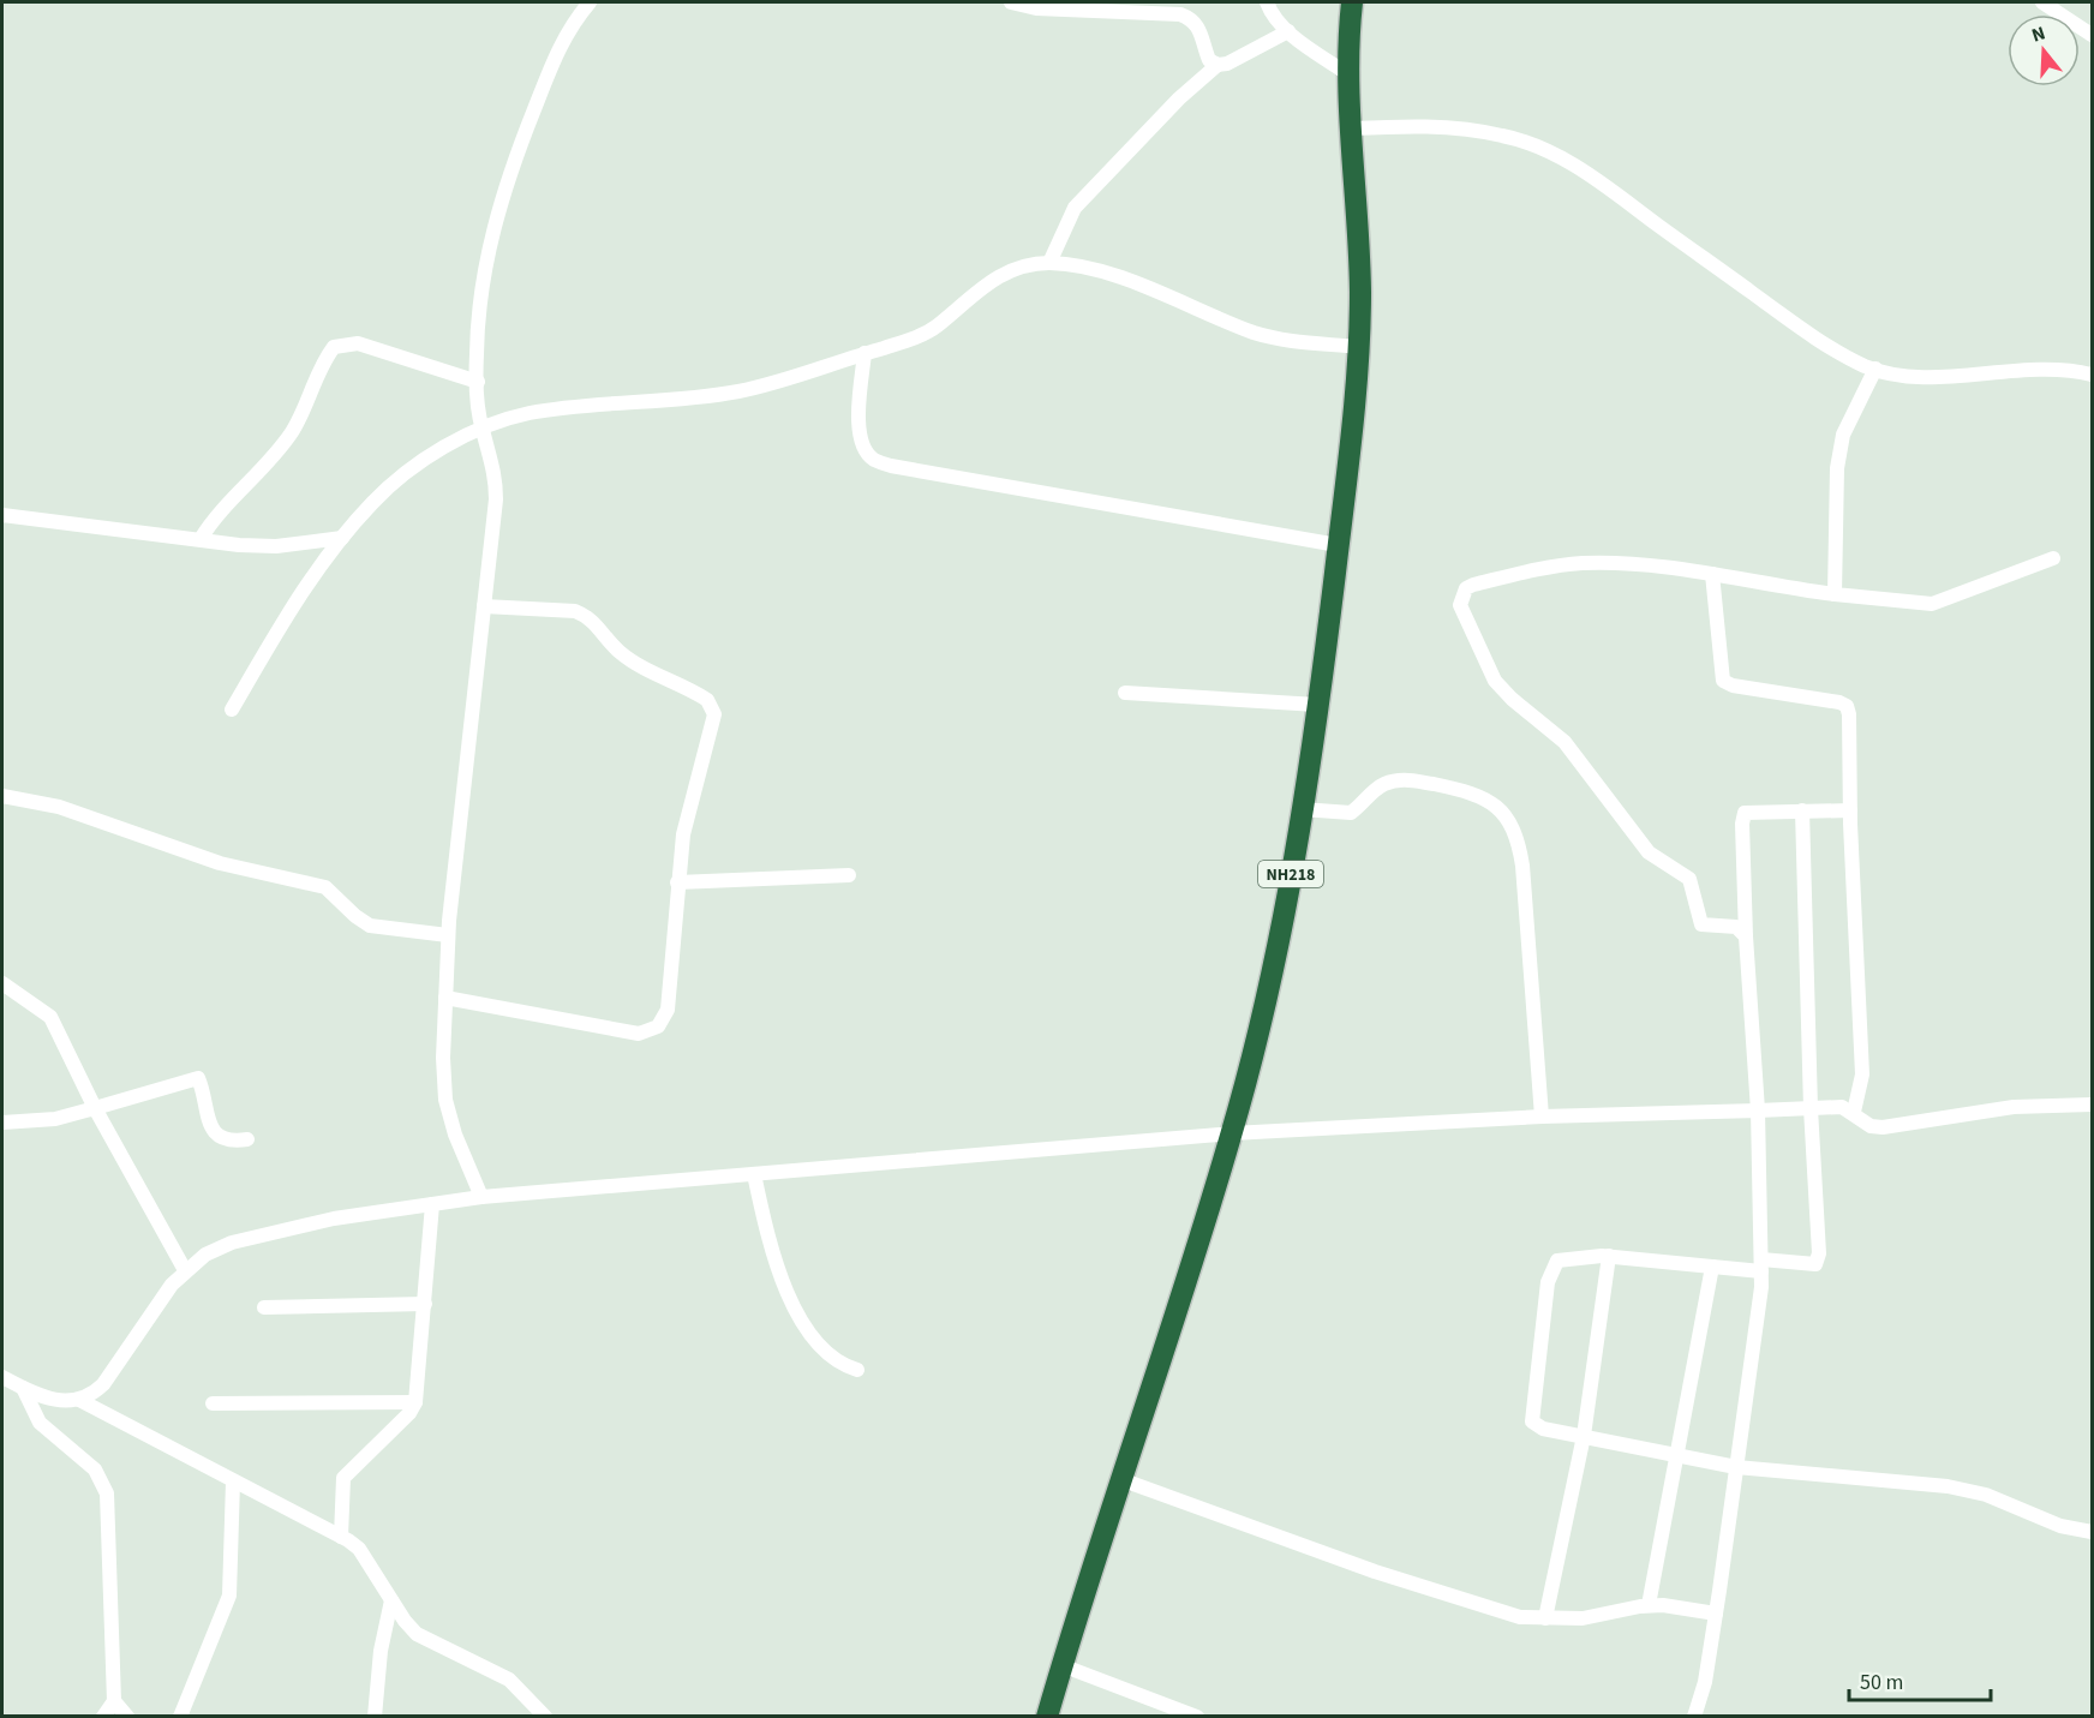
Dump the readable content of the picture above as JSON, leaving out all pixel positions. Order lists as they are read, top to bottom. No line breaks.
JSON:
{"streets":{"highway":["NH218"]},"scale_bar":"50 m","north":"top"}
